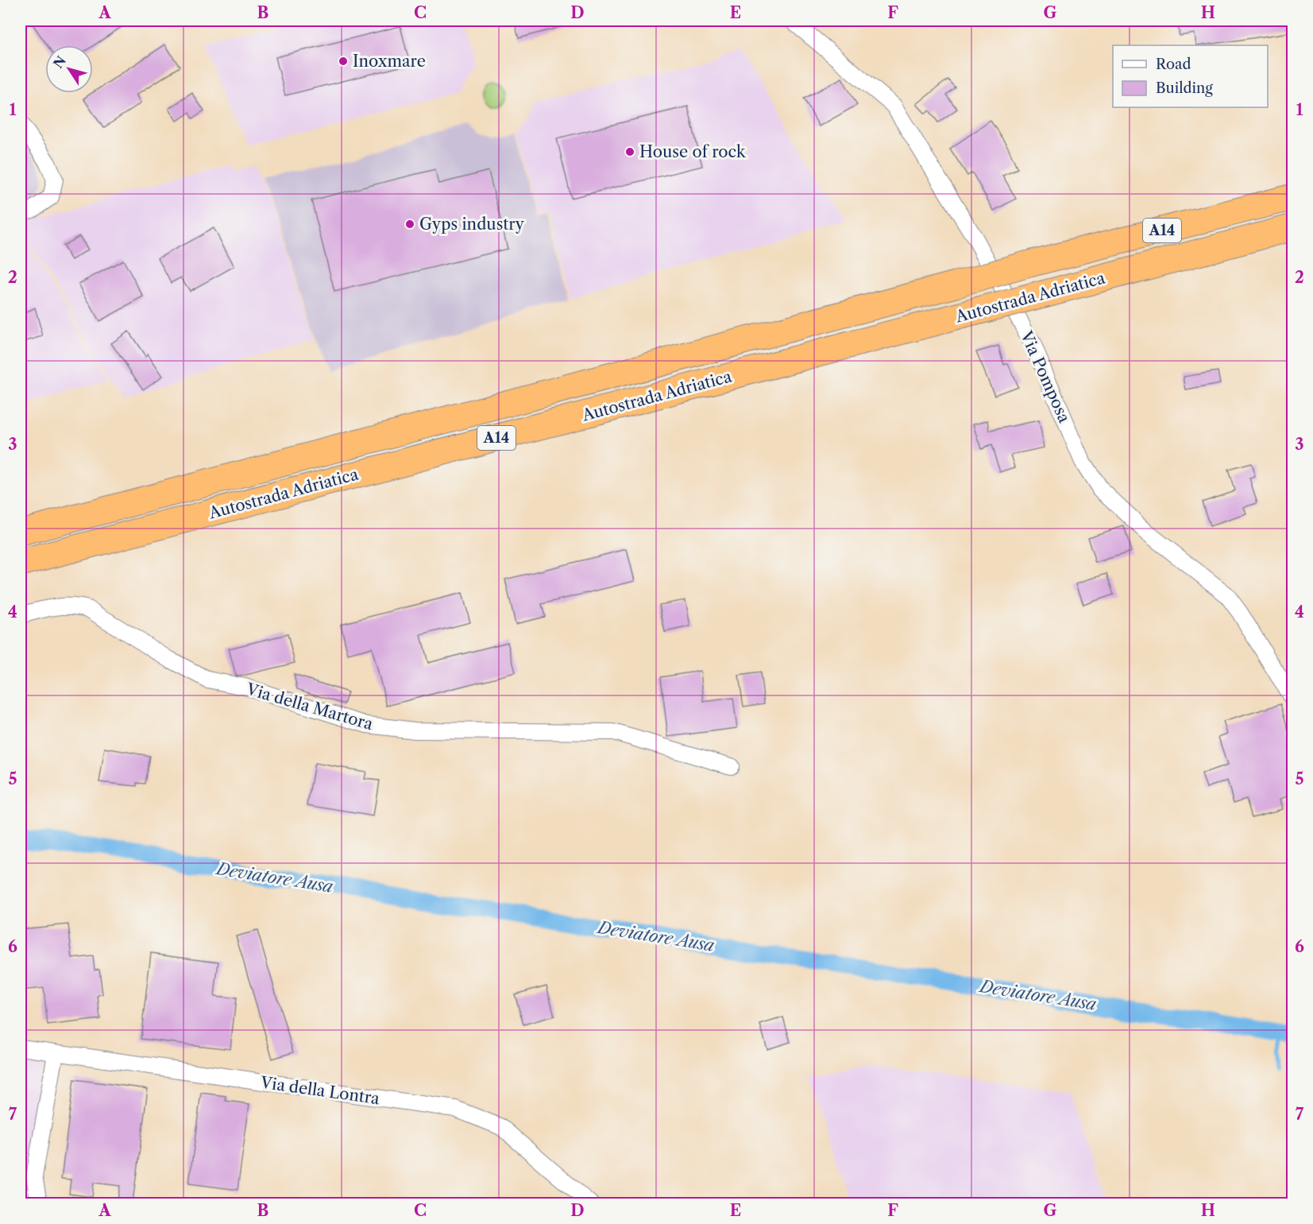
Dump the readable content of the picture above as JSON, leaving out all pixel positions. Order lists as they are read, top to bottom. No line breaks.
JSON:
{"streets":{"highway":["A14","Autostrada Adriatica"],"street":["Via Pomposa","Via della Martora","Via della Lontra"]},"water":["Deviatore Ausa"],"places":["Inoxmare","House of rock","Gyps industry"],"legend":["Road","Building"],"north":"top left","grid":{"columns":["A","B","C","D","E","F","G","H"],"rows":["1","2","3","4","5","6","7"]}}
